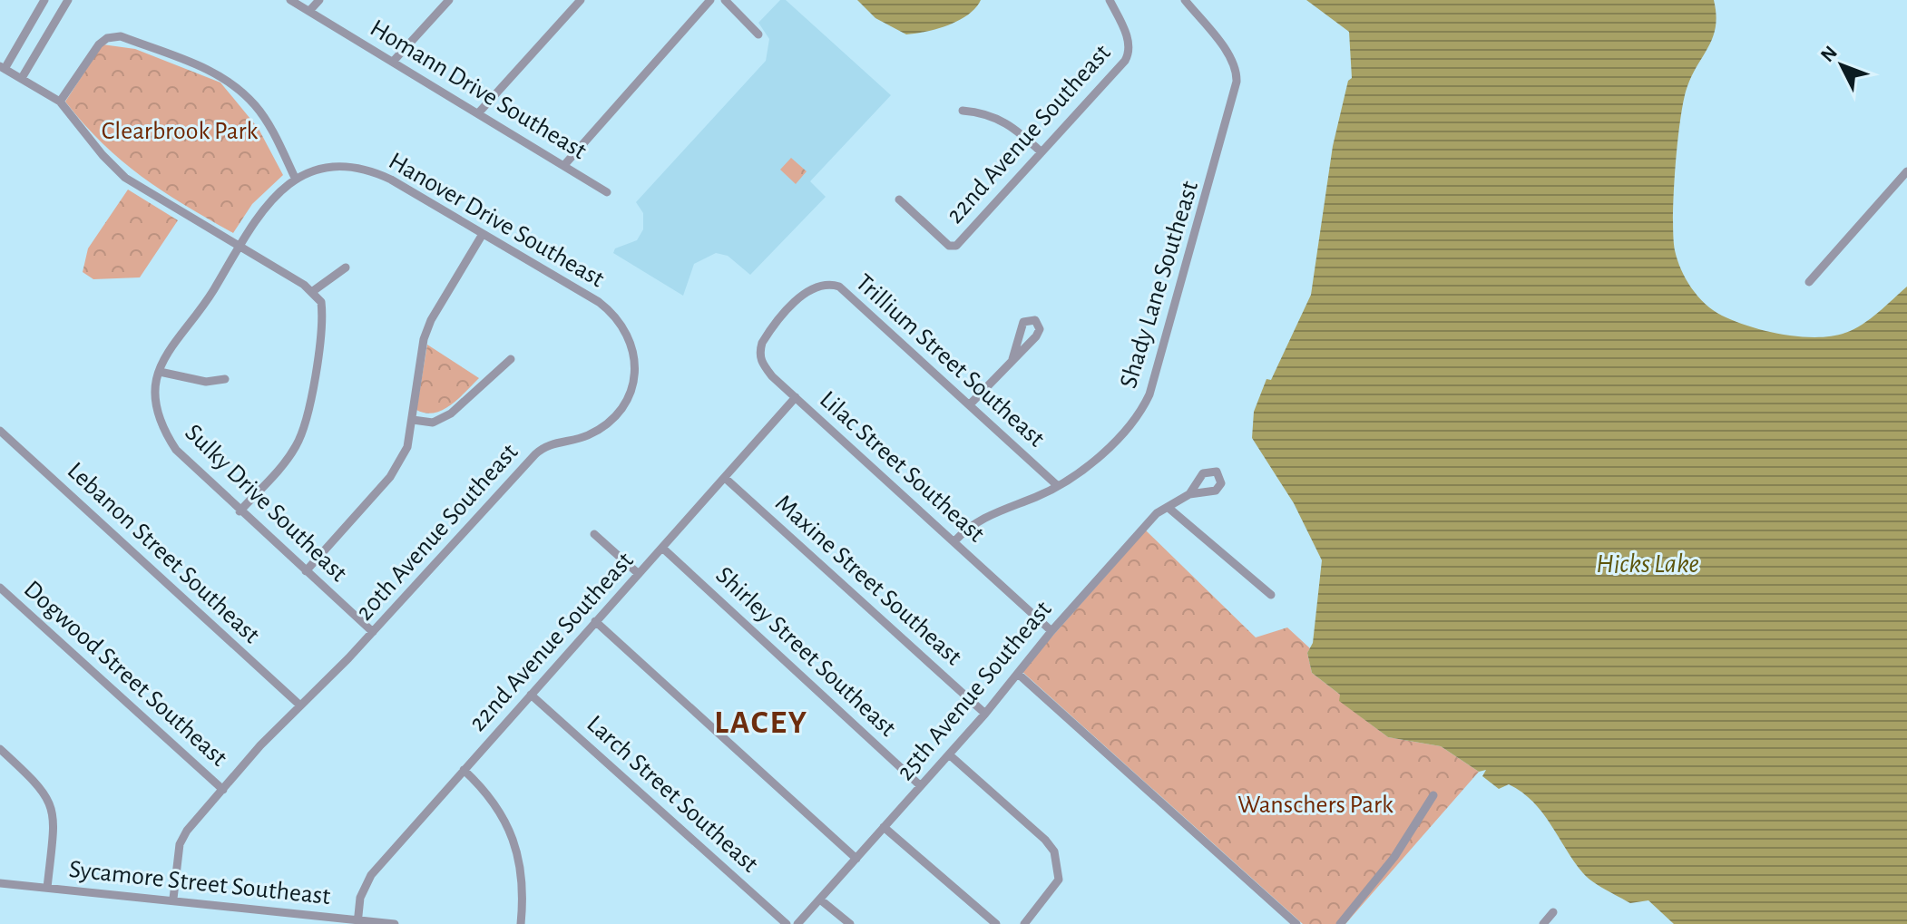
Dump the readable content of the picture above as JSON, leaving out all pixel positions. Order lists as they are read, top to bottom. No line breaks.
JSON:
{"streets":{"street":["Homann Drive Southeast","22nd Avenue Southeast","Hanover Drive Southeast","Shady Lane Southeast","Trillium Street Southeast","Lilac Street Southeast","Sulky Drive Southeast","20th Avenue Southeast","Lebanon Street Southeast","Maxine Street Southeast","Shirley Street Southeast","Dogwood Street Southeast","25th Avenue Southeast","Larch Street Southeast","Sycamore Street Southeast"]},"crossings":[["22nd Avenue Southeast","Lilac Street Southeast"],["22nd Avenue Southeast","Maxine Street Southeast"],["22nd Avenue Southeast","Shirley Street Southeast"],["22nd Avenue Southeast","Larch Street Southeast"],["22nd Avenue Southeast","Sycamore Street Southeast"],["Hanover Drive Southeast","Sulky Drive Southeast"],["Hanover Drive Southeast","20th Avenue Southeast"],["Shady Lane Southeast","Trillium Street Southeast"],["Shady Lane Southeast","Lilac Street Southeast"],["Trillium Street Southeast","Lilac Street Southeast"],["Lilac Street Southeast","25th Avenue Southeast"],["Sulky Drive Southeast","20th Avenue Southeast"],["20th Avenue Southeast","Lebanon Street Southeast"],["20th Avenue Southeast","Dogwood Street Southeast"],["20th Avenue Southeast","Sycamore Street Southeast"],["Maxine Street Southeast","25th Avenue Southeast"],["Shirley Street Southeast","25th Avenue Southeast"]],"districts":["LACEY"],"water":["Hicks Lake"],"parks":["Clearbrook Park","Wanschers Park"],"north":"top left"}
